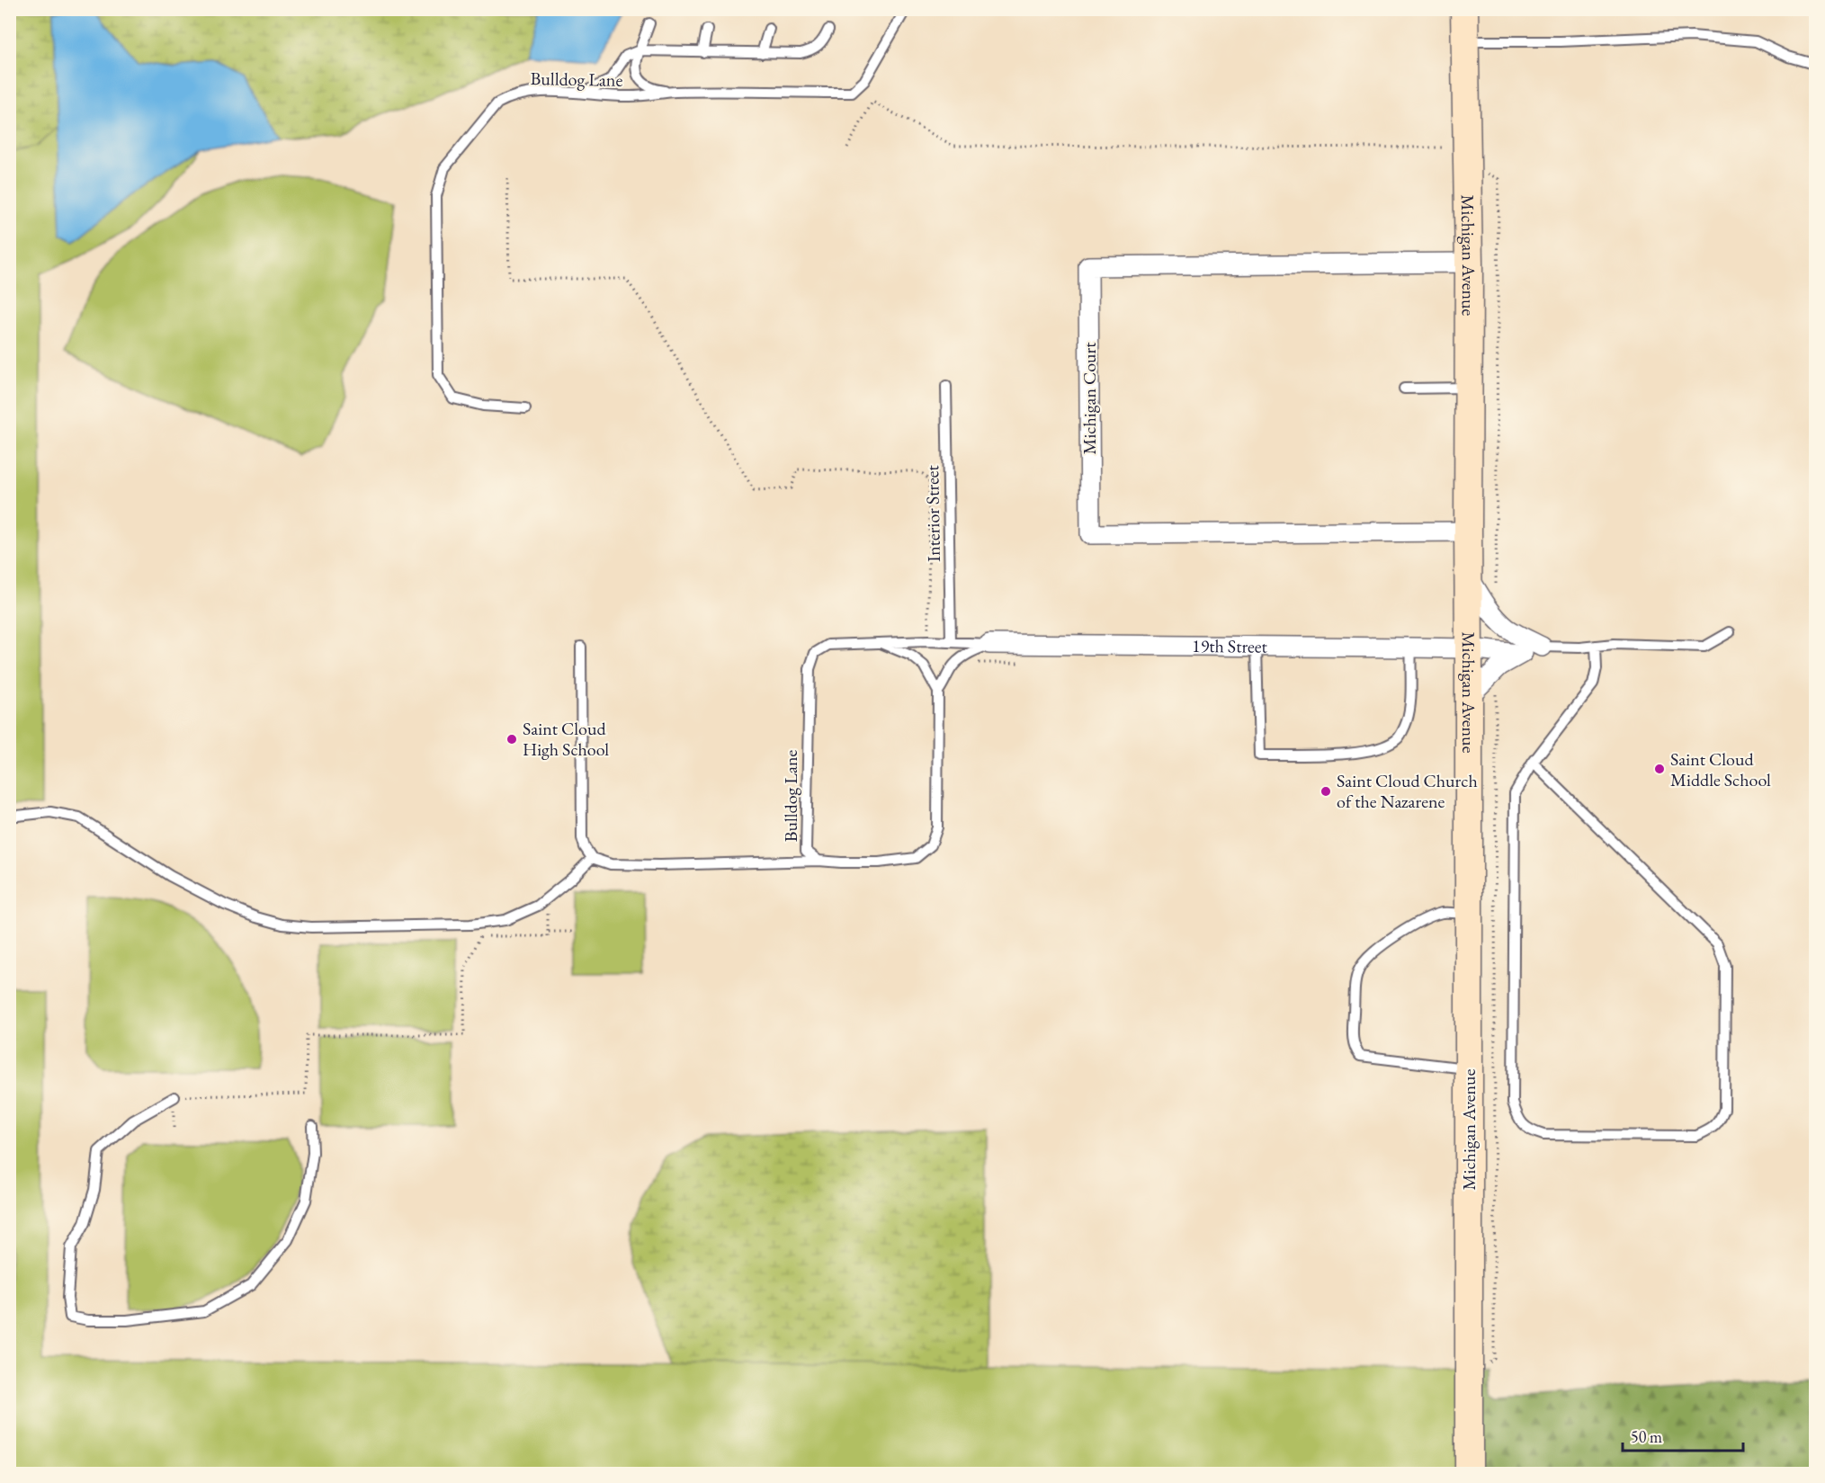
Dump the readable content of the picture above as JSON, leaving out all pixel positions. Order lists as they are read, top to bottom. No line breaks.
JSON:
{"streets":{"street":["Michigan Avenue","Michigan Court","19th Street"],"lane":["Bulldog Lane","Interior Street"]},"crossings":[["Bulldog Lane","Interior Street"],["Bulldog Lane","19th Street"],["Michigan Avenue","Michigan Court"],["Michigan Avenue","19th Street"]],"places":["Saint Cloud High School","Saint Cloud Middle School","Saint Cloud Church of the Nazarene"],"scale_bar":"50 m"}
